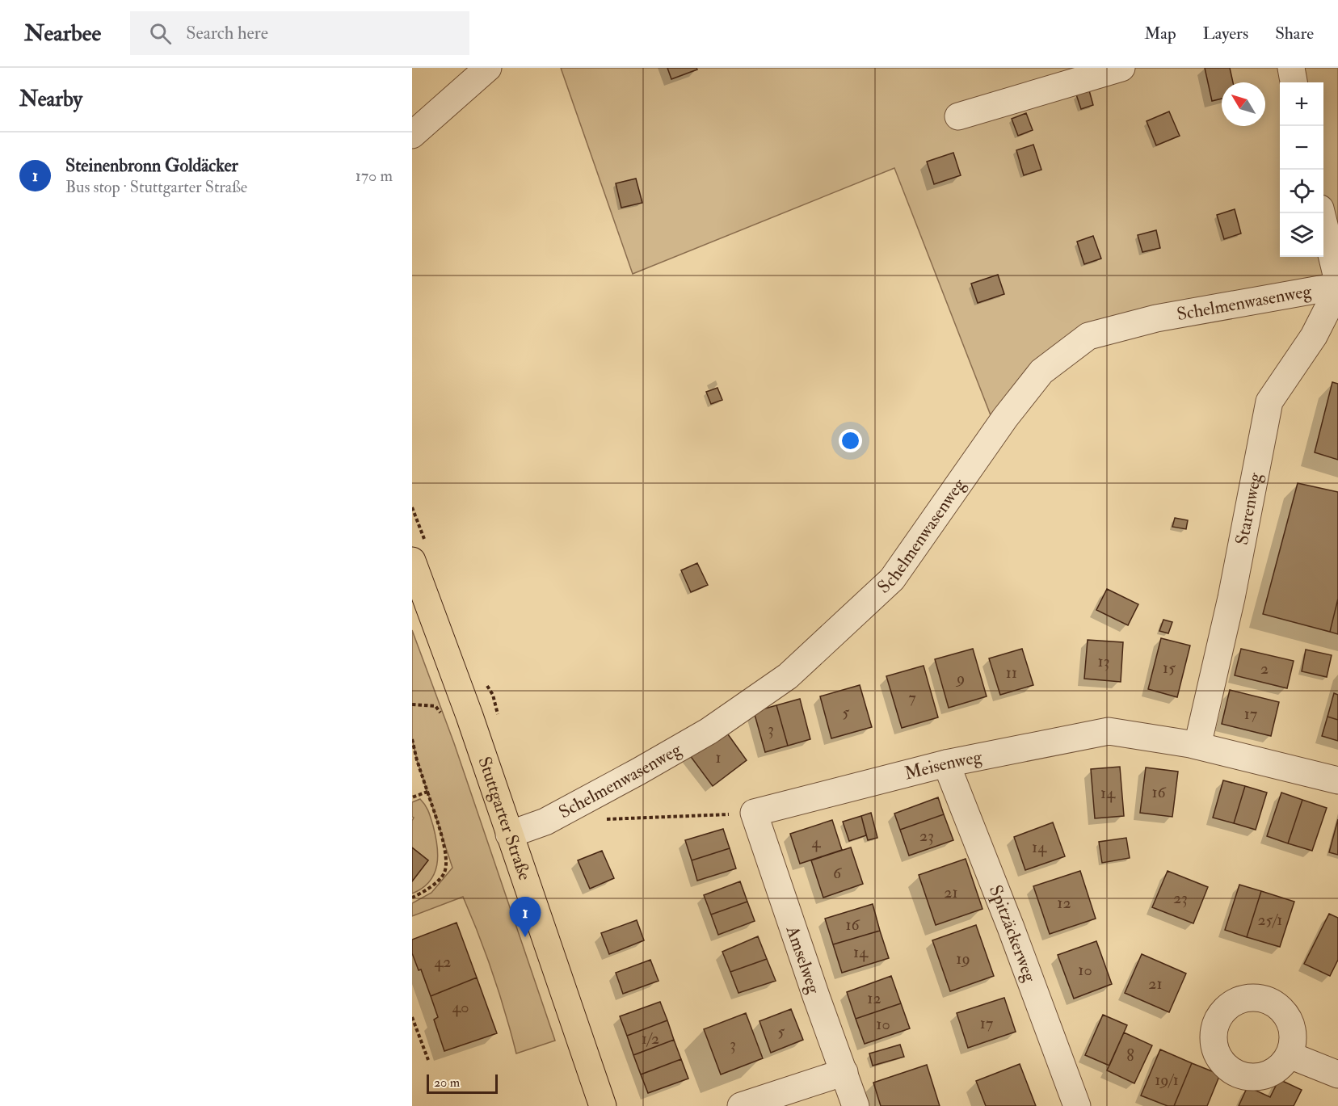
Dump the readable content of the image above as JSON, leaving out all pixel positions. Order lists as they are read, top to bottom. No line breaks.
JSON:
{"streets":{"main road":["Stuttgarter Straße"],"street":["Schelmenwasenweg","Starenweg","Meisenweg","Spitzäckerweg","Amselweg"]},"crossings":[["Schelmenwasenweg","Starenweg"],["Schelmenwasenweg","Stuttgarter Straße"],["Starenweg","Meisenweg"],["Meisenweg","Spitzäckerweg"],["Meisenweg","Amselweg"]],"house_numbers":["13","15","2","11","9","7","5","17","3","1","16","14","23","4","14","6","21","23","12","25/1","16","14","19","42","10","21","12","40","17","10","5","1/2","3","8","19/1"],"scale_bar":"20 m","north":"top left","page":{"header":"Nearbee","search":"Search here","nav":["Map","Layers","Share"],"heading":"Nearby","map_buttons":["+","−"],"list":[{"mark":"1","name":"Steinenbronn Goldäcker","note":"Bus stop · Stuttgarter Straße","value":"170 m"}],"pins":"1","scale":"20 m"}}
